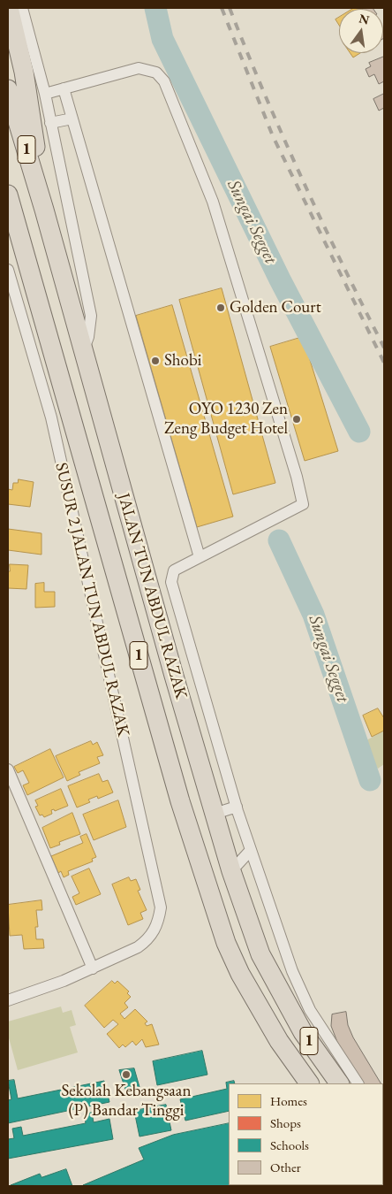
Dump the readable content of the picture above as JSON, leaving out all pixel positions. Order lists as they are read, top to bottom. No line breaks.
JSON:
{"streets":{"highway":["1","JALAN TUN ABDUL RAZAK"],"street":["SUSUR 2 JALAN TUN ABDUL RAZAK"]},"water":["Sungai Segget"],"places":["Golden Court","Shobi","OYO 1230 Zen Zeng Budget Hotel","Sekolah Kebangsaan (P) Bandar Tinggi"],"legend":["Homes","Shops","Schools","Other"],"north":"top"}
